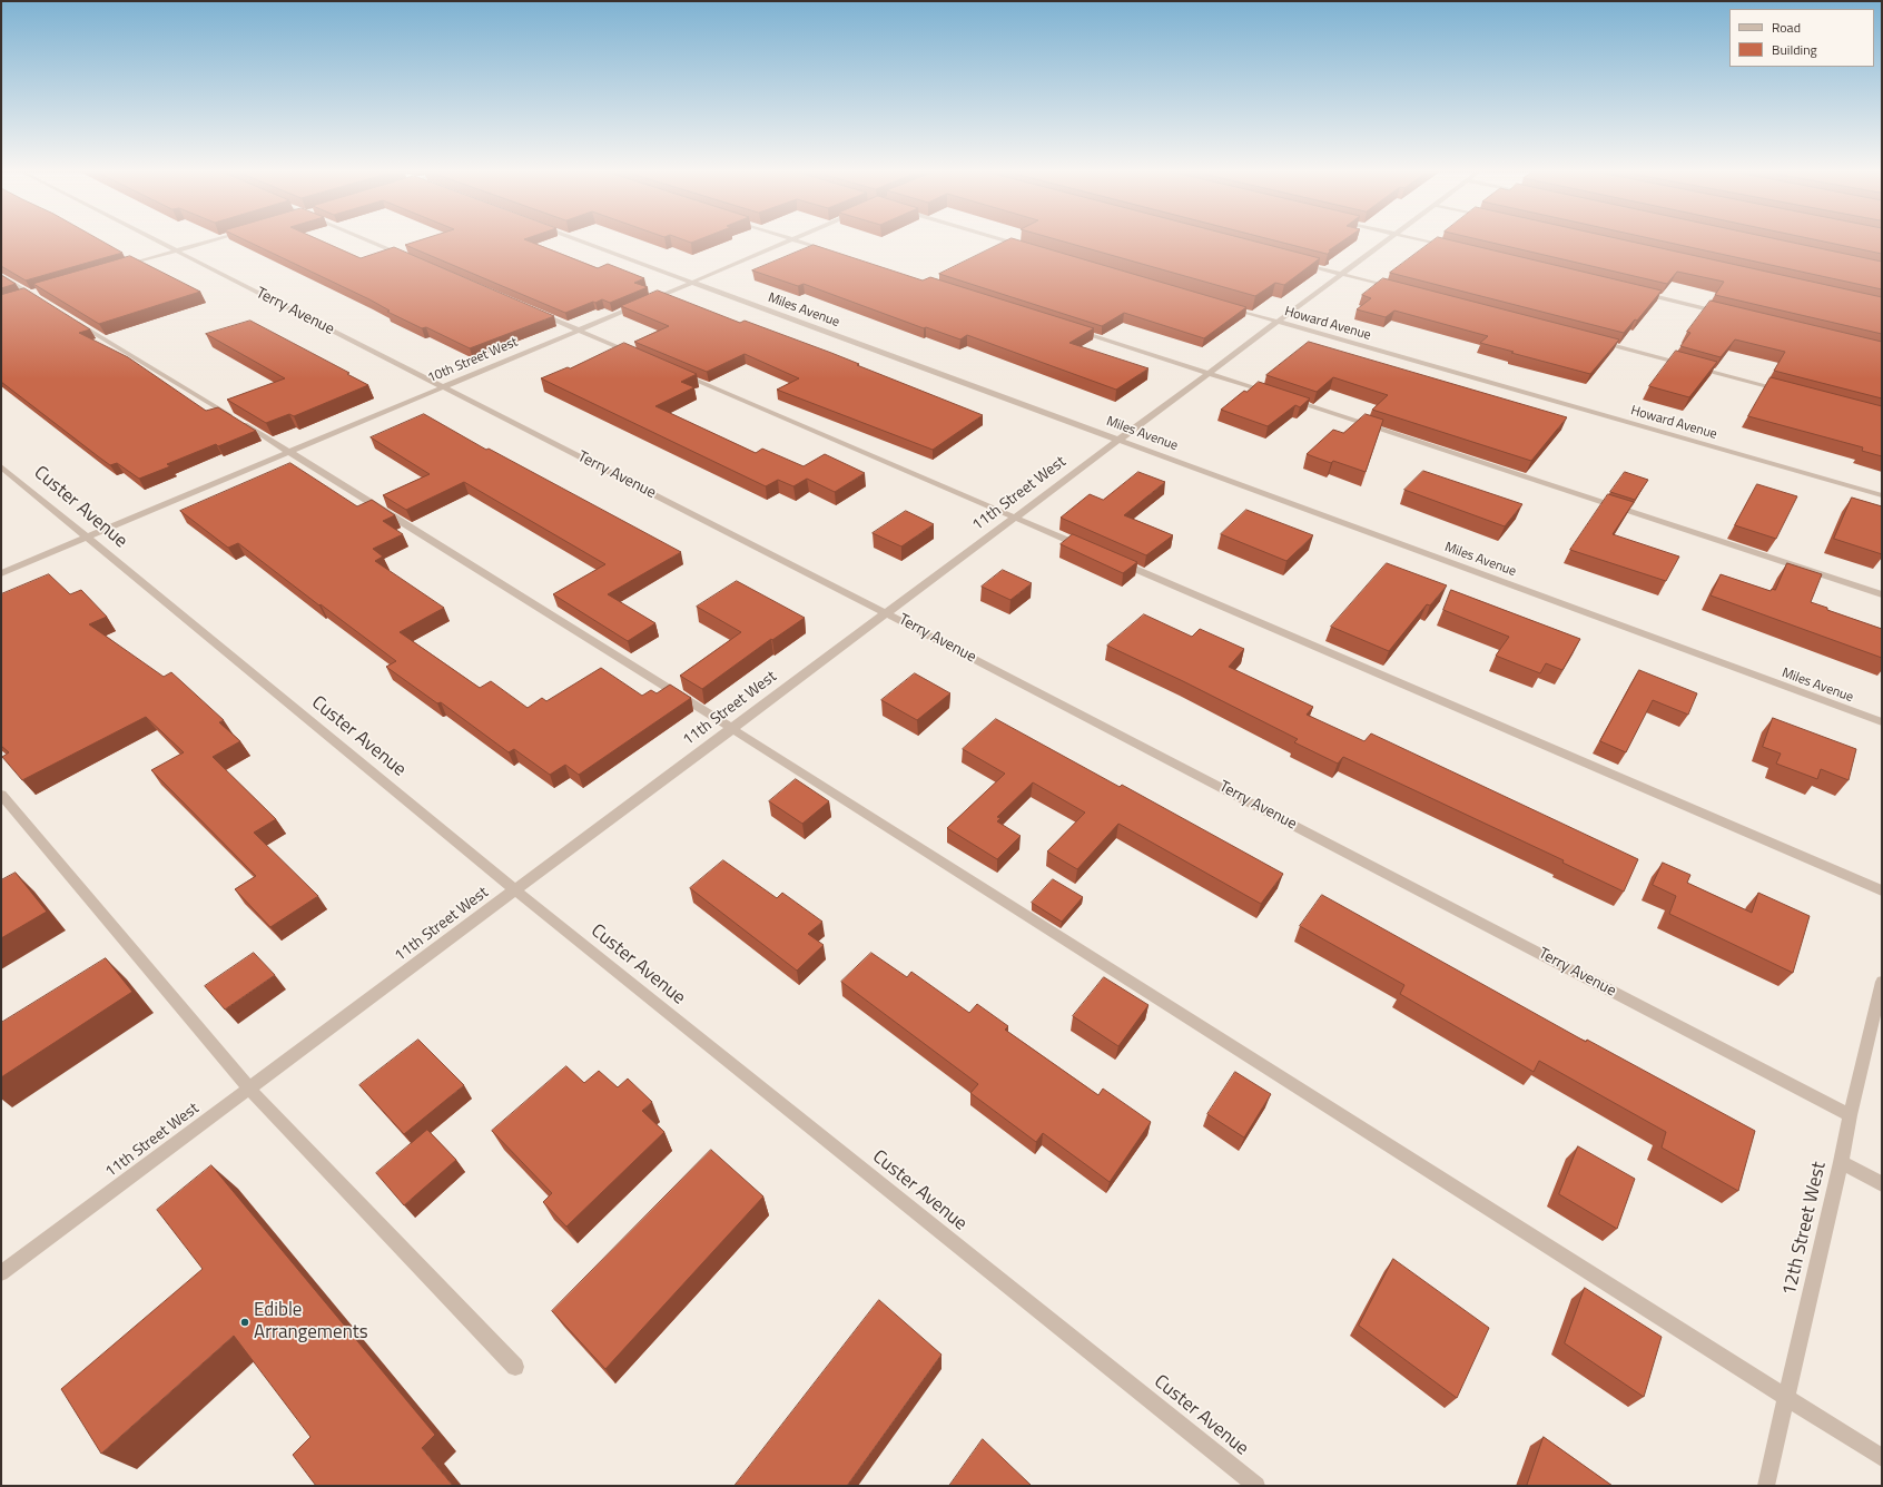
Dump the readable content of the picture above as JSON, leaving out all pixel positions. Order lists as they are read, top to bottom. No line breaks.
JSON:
{"streets":{"street":["Miles Avenue","Terry Avenue","Howard Avenue","10th Street West","11th Street West","Custer Avenue","12th Street West"]},"crossings":[["Miles Avenue","10th Street West"],["Miles Avenue","11th Street West"],["Terry Avenue","10th Street West"],["Terry Avenue","11th Street West"],["Terry Avenue","12th Street West"],["Howard Avenue","11th Street West"],["10th Street West","Custer Avenue"],["11th Street West","Custer Avenue"]],"places":["Edible Arrangements"],"legend":["Road","Building"]}
